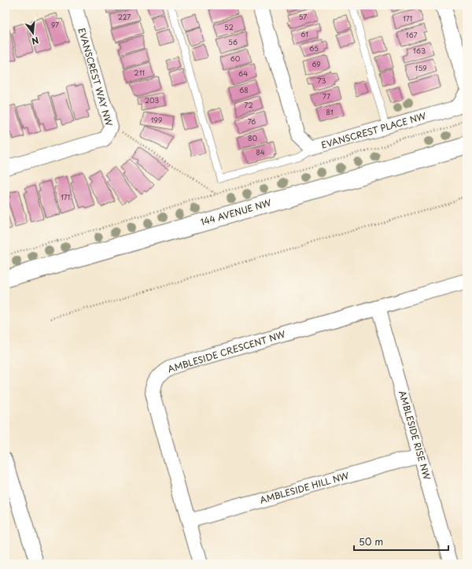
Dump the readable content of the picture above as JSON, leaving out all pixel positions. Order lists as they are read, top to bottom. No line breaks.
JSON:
{"streets":{"main road":["144 AVENUE NW"],"street":["EVANSCREST WAY NW","EVANSCREST PLACE NW","AMBLESIDE CRESCENT NW","AMBLESIDE RISE NW","AMBLESIDE HILL NW"]},"crossings":[["AMBLESIDE CRESCENT NW","AMBLESIDE RISE NW"],["AMBLESIDE CRESCENT NW","AMBLESIDE HILL NW"],["AMBLESIDE RISE NW","AMBLESIDE HILL NW"]],"house_numbers":["227","57","171","97","52","61","167","56","65","163","60","69","159","211","64","73","68","77","203","72","81","199","76","80","84","171"],"scale_bar":"50 m","north":"bottom"}
